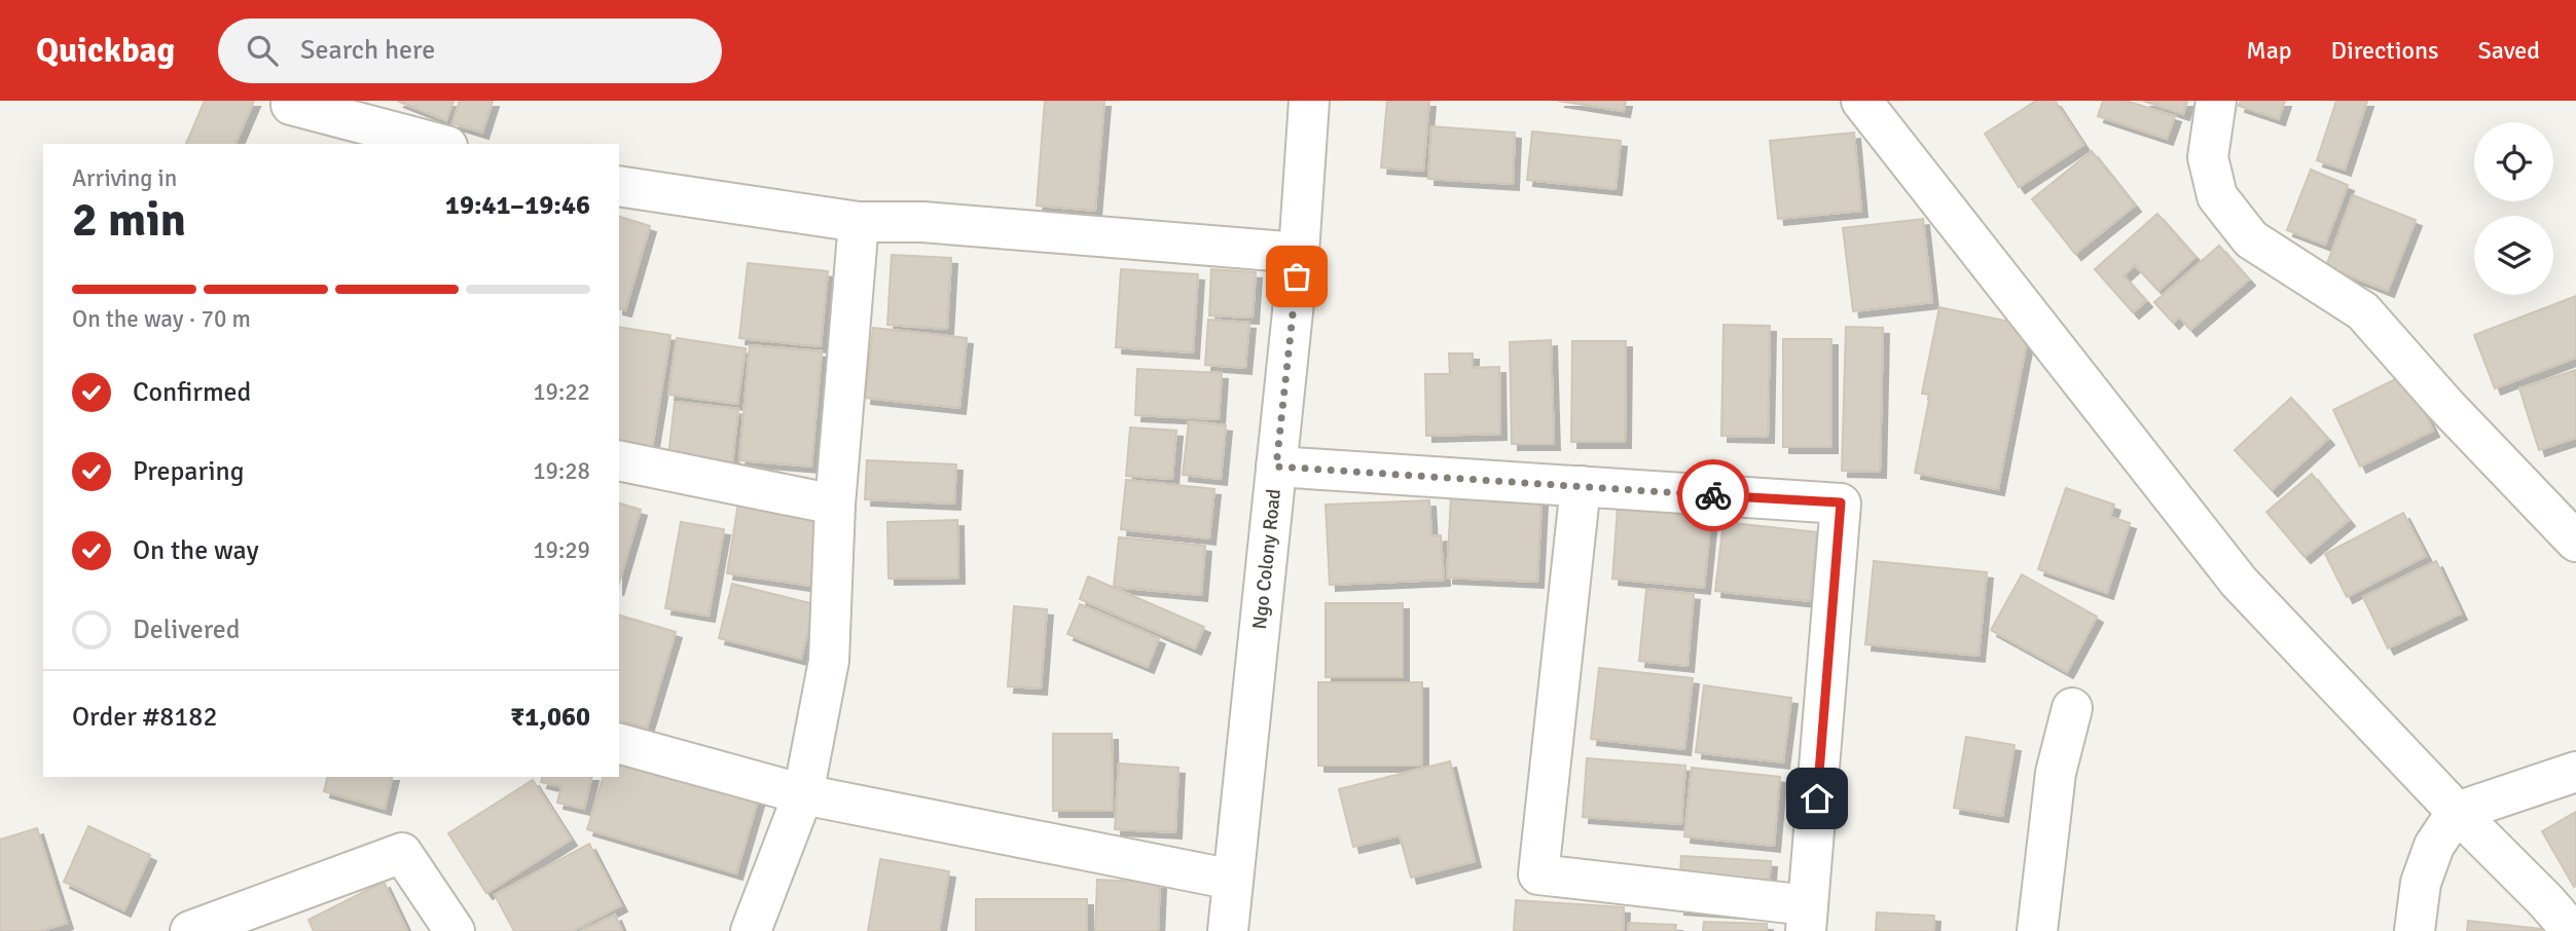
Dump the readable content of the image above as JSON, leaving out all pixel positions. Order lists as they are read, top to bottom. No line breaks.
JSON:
{"streets":{"street":["Ngo Colony Road"]},"page":{"header":"Quickbag","search":"Search here","nav":["Map","Directions","Saved"],"heading":["2 min","Arriving in","19:41–19:46"],"panel":["Order #8182","₹1,060"],"bar":"On the way · 70 m","list":[["Confirmed","19:22"],["Preparing","19:28"],["On the way","19:29"],"Delivered"]}}
